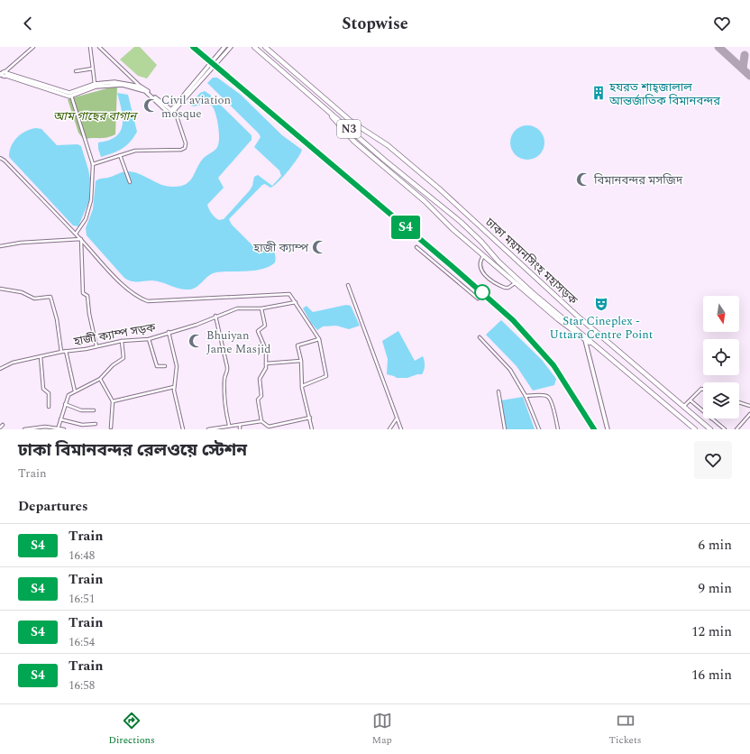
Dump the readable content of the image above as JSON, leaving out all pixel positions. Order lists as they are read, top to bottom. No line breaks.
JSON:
{"streets":{"highway":["N3","ঢাকা ময়মনসিংহ মহাসড়ক"],"street":["হাজী ক্যাম্প সড়ক"]},"parks":["আম গাছের বাগান"],"places":{"building":["হযরত শাহ্‌জালাল আন্তর্জাতিক বিমানবন্দর"],"mosque":["Civil aviation mosque","বিমানবন্দর মসজিদ","হাজী ক্যাম্প","Bhuiyan Jame Masjid"],"theatre":["Star Cineplex - Uttara Centre Point"]},"north":"bottom","page":{"header":"Stopwise","on_map":"S4","heading":[["ঢাকা বিমানবন্দর রেলওয়ে স্টেশন","Train"],"Departures"],"list":[{"mark":"S4","name":"Train","note":"16:48","value":"6 min"},{"mark":"S4","name":"Train","note":"16:51","value":"9 min"},{"mark":"S4","name":"Train","note":"16:54","value":"12 min"},{"mark":"S4","name":"Train","note":"16:58","value":"16 min"}],"tabs":["Directions","Map","Tickets"]}}
